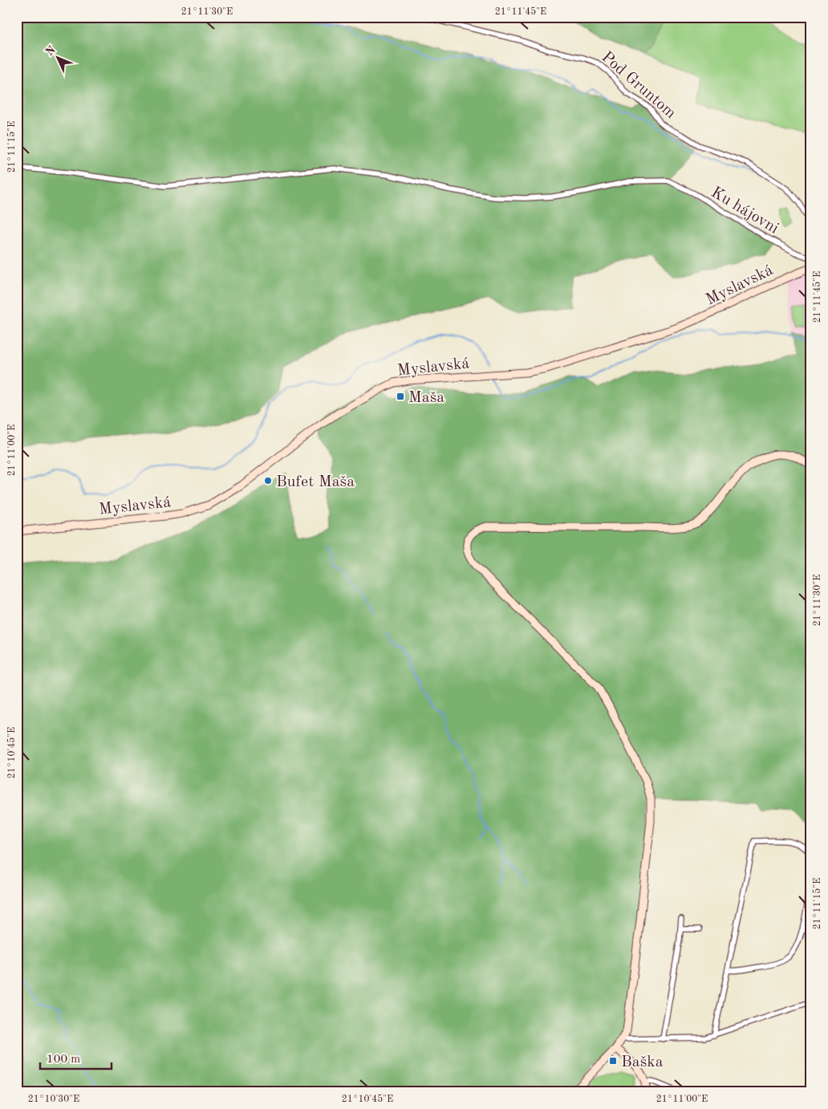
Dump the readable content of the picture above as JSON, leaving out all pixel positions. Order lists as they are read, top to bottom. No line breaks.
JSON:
{"streets":{"street":["Pod Gruntom","Ku hájovni","Myslavská"]},"places":{"transit":["Maša","Baška"],"other":["Bufet Maša"]},"scale_bar":"100 m","north":"top left","coordinates":["21°11'30\"E","21°11'45\"E","21°11'15\"E","21°11'00\"E","21°10'45\"E","21°10'30\"E"]}
